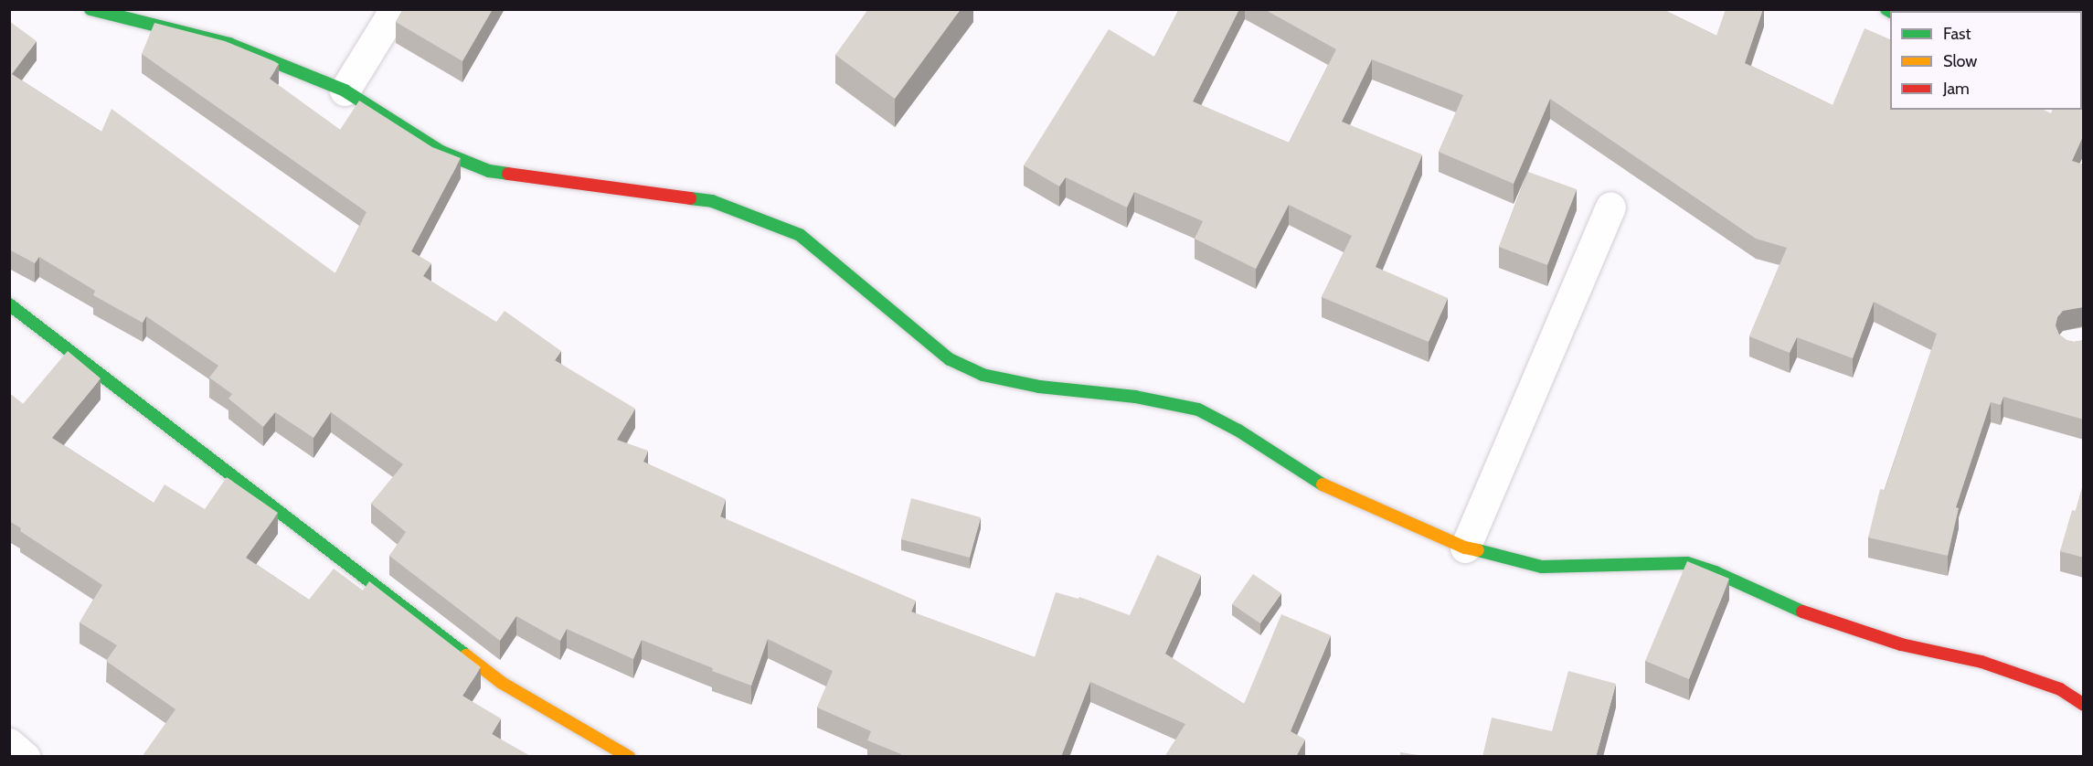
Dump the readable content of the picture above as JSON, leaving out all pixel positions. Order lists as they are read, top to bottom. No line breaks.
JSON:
{"legend":["Fast","Slow","Jam"]}
